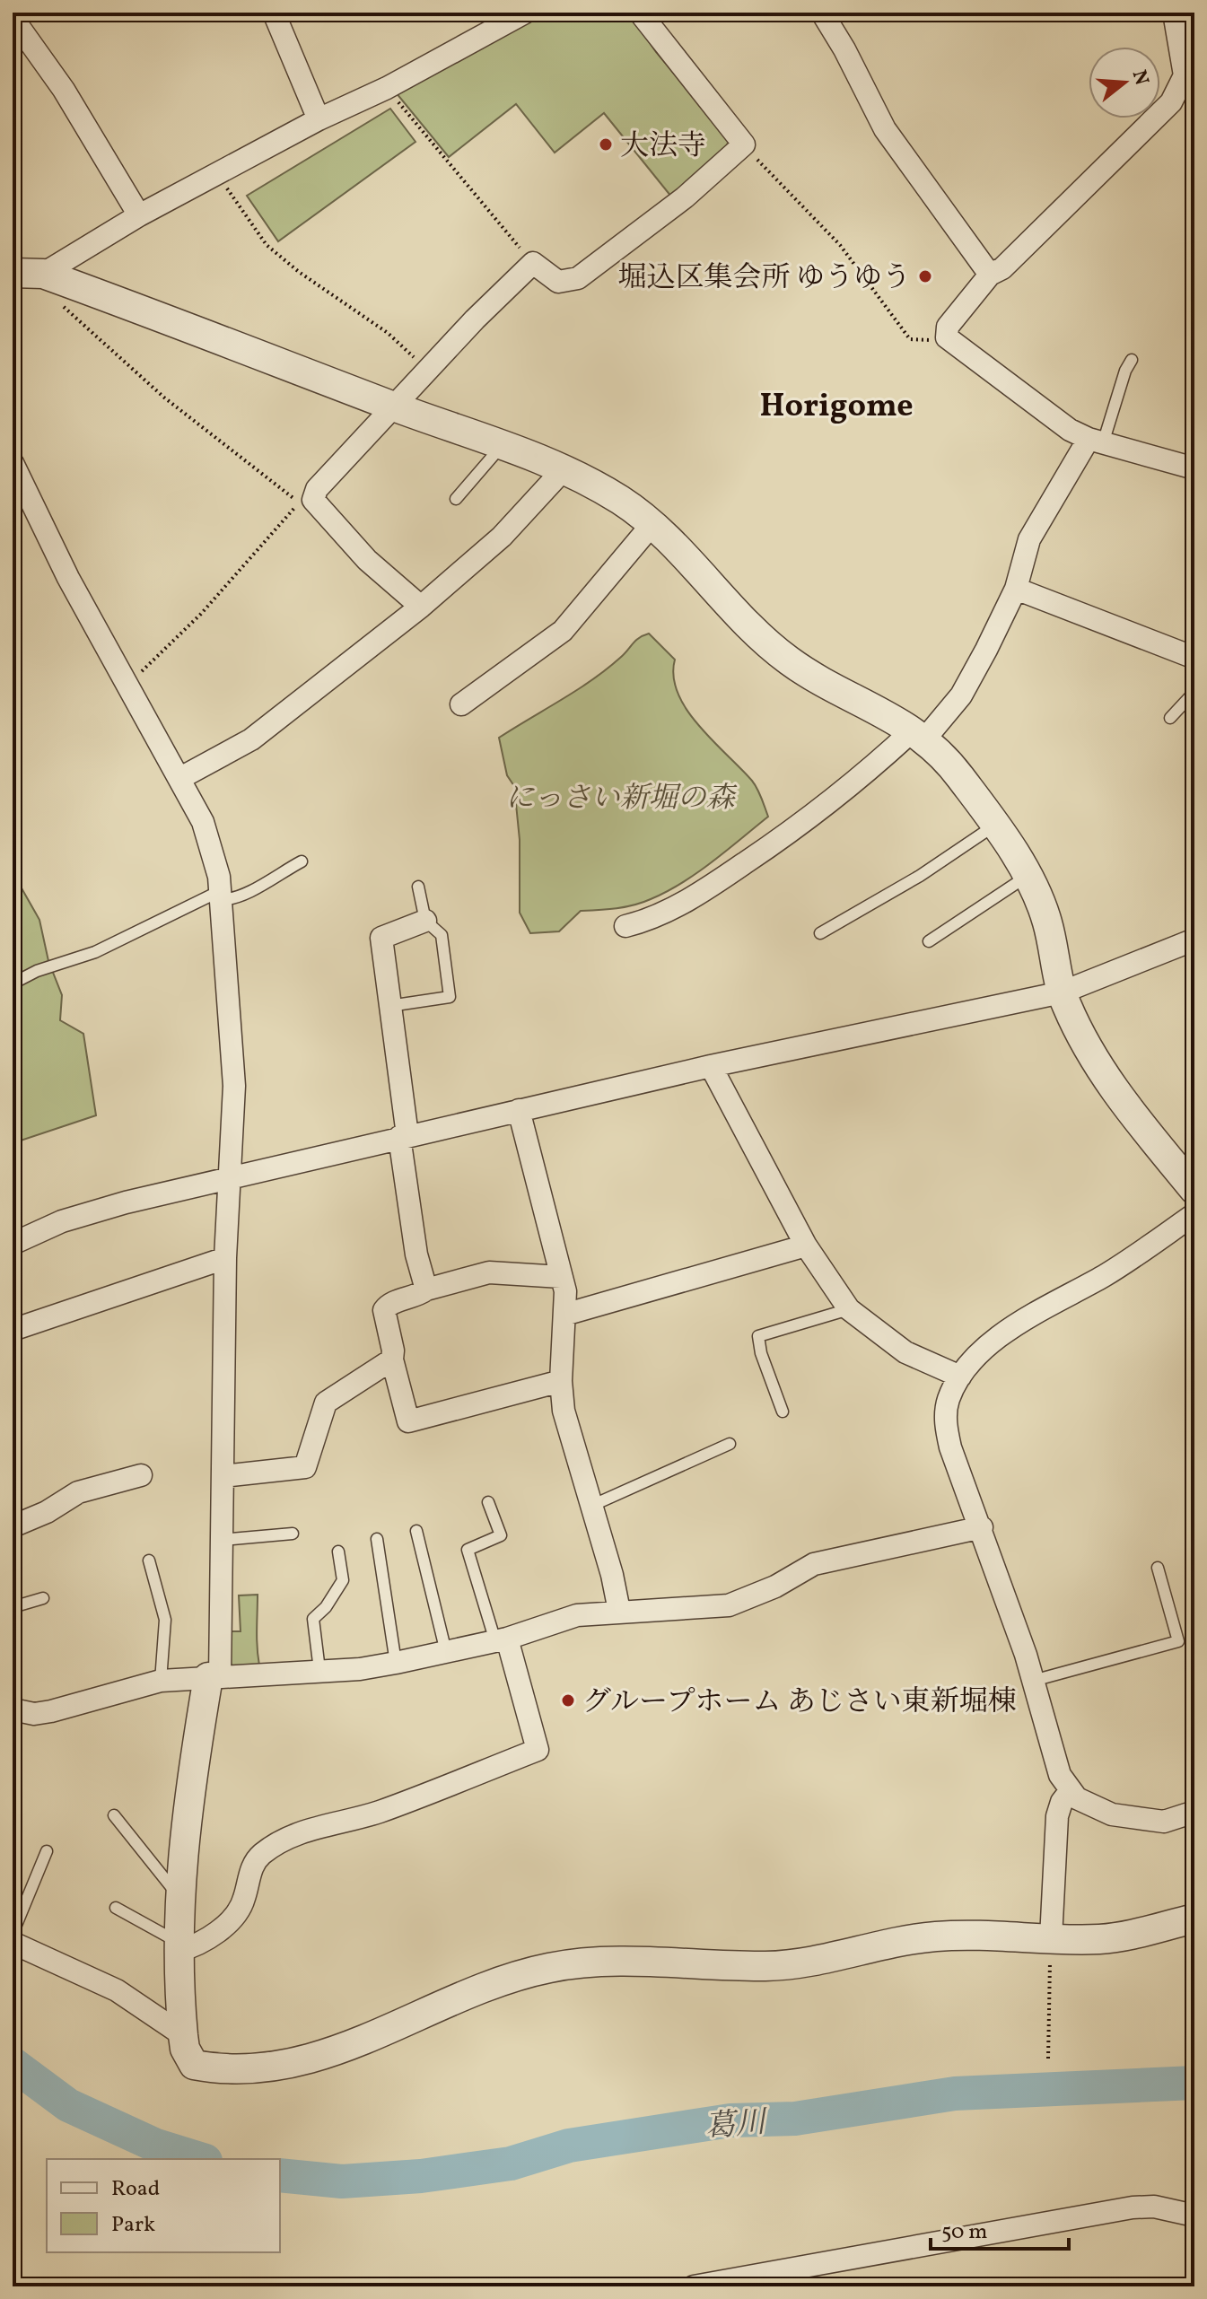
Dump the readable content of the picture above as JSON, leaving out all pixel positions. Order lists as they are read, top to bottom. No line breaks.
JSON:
{"districts":["Horigome"],"water":["葛川"],"parks":["にっさい新堀の森"],"places":["大法寺","堀込区集会所 ゆうゆう","グループホーム あじさい東新堀棟"],"legend":["Road","Park"],"scale_bar":"50 m","north":"right"}
